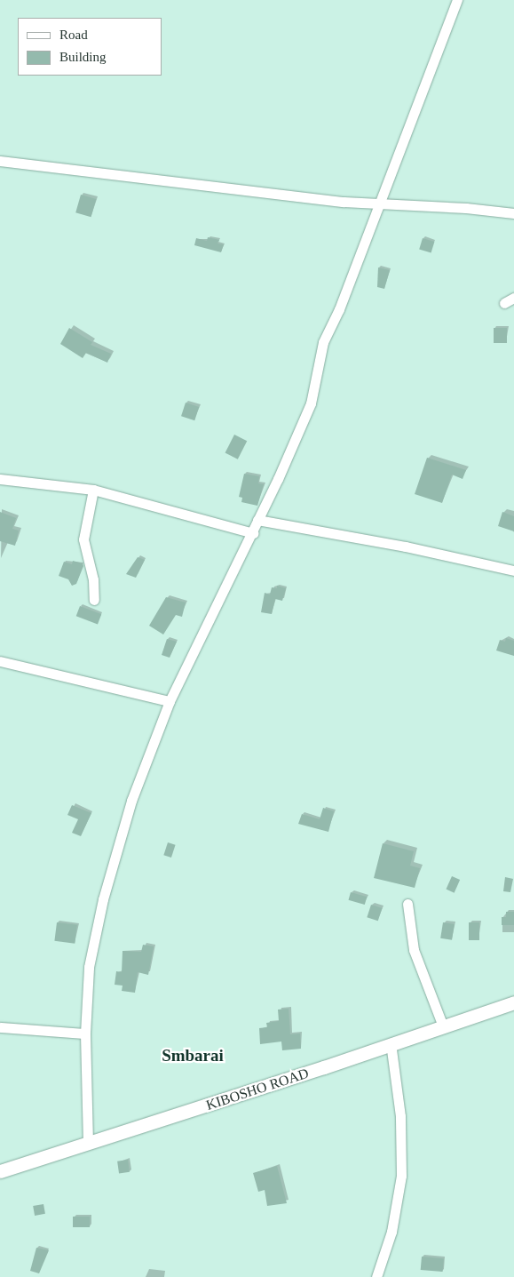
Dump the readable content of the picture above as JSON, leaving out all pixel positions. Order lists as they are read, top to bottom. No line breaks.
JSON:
{"streets":{"street":["KIBOSHO ROAD"]},"districts":["Smbarai"],"legend":["Road","Building"]}
